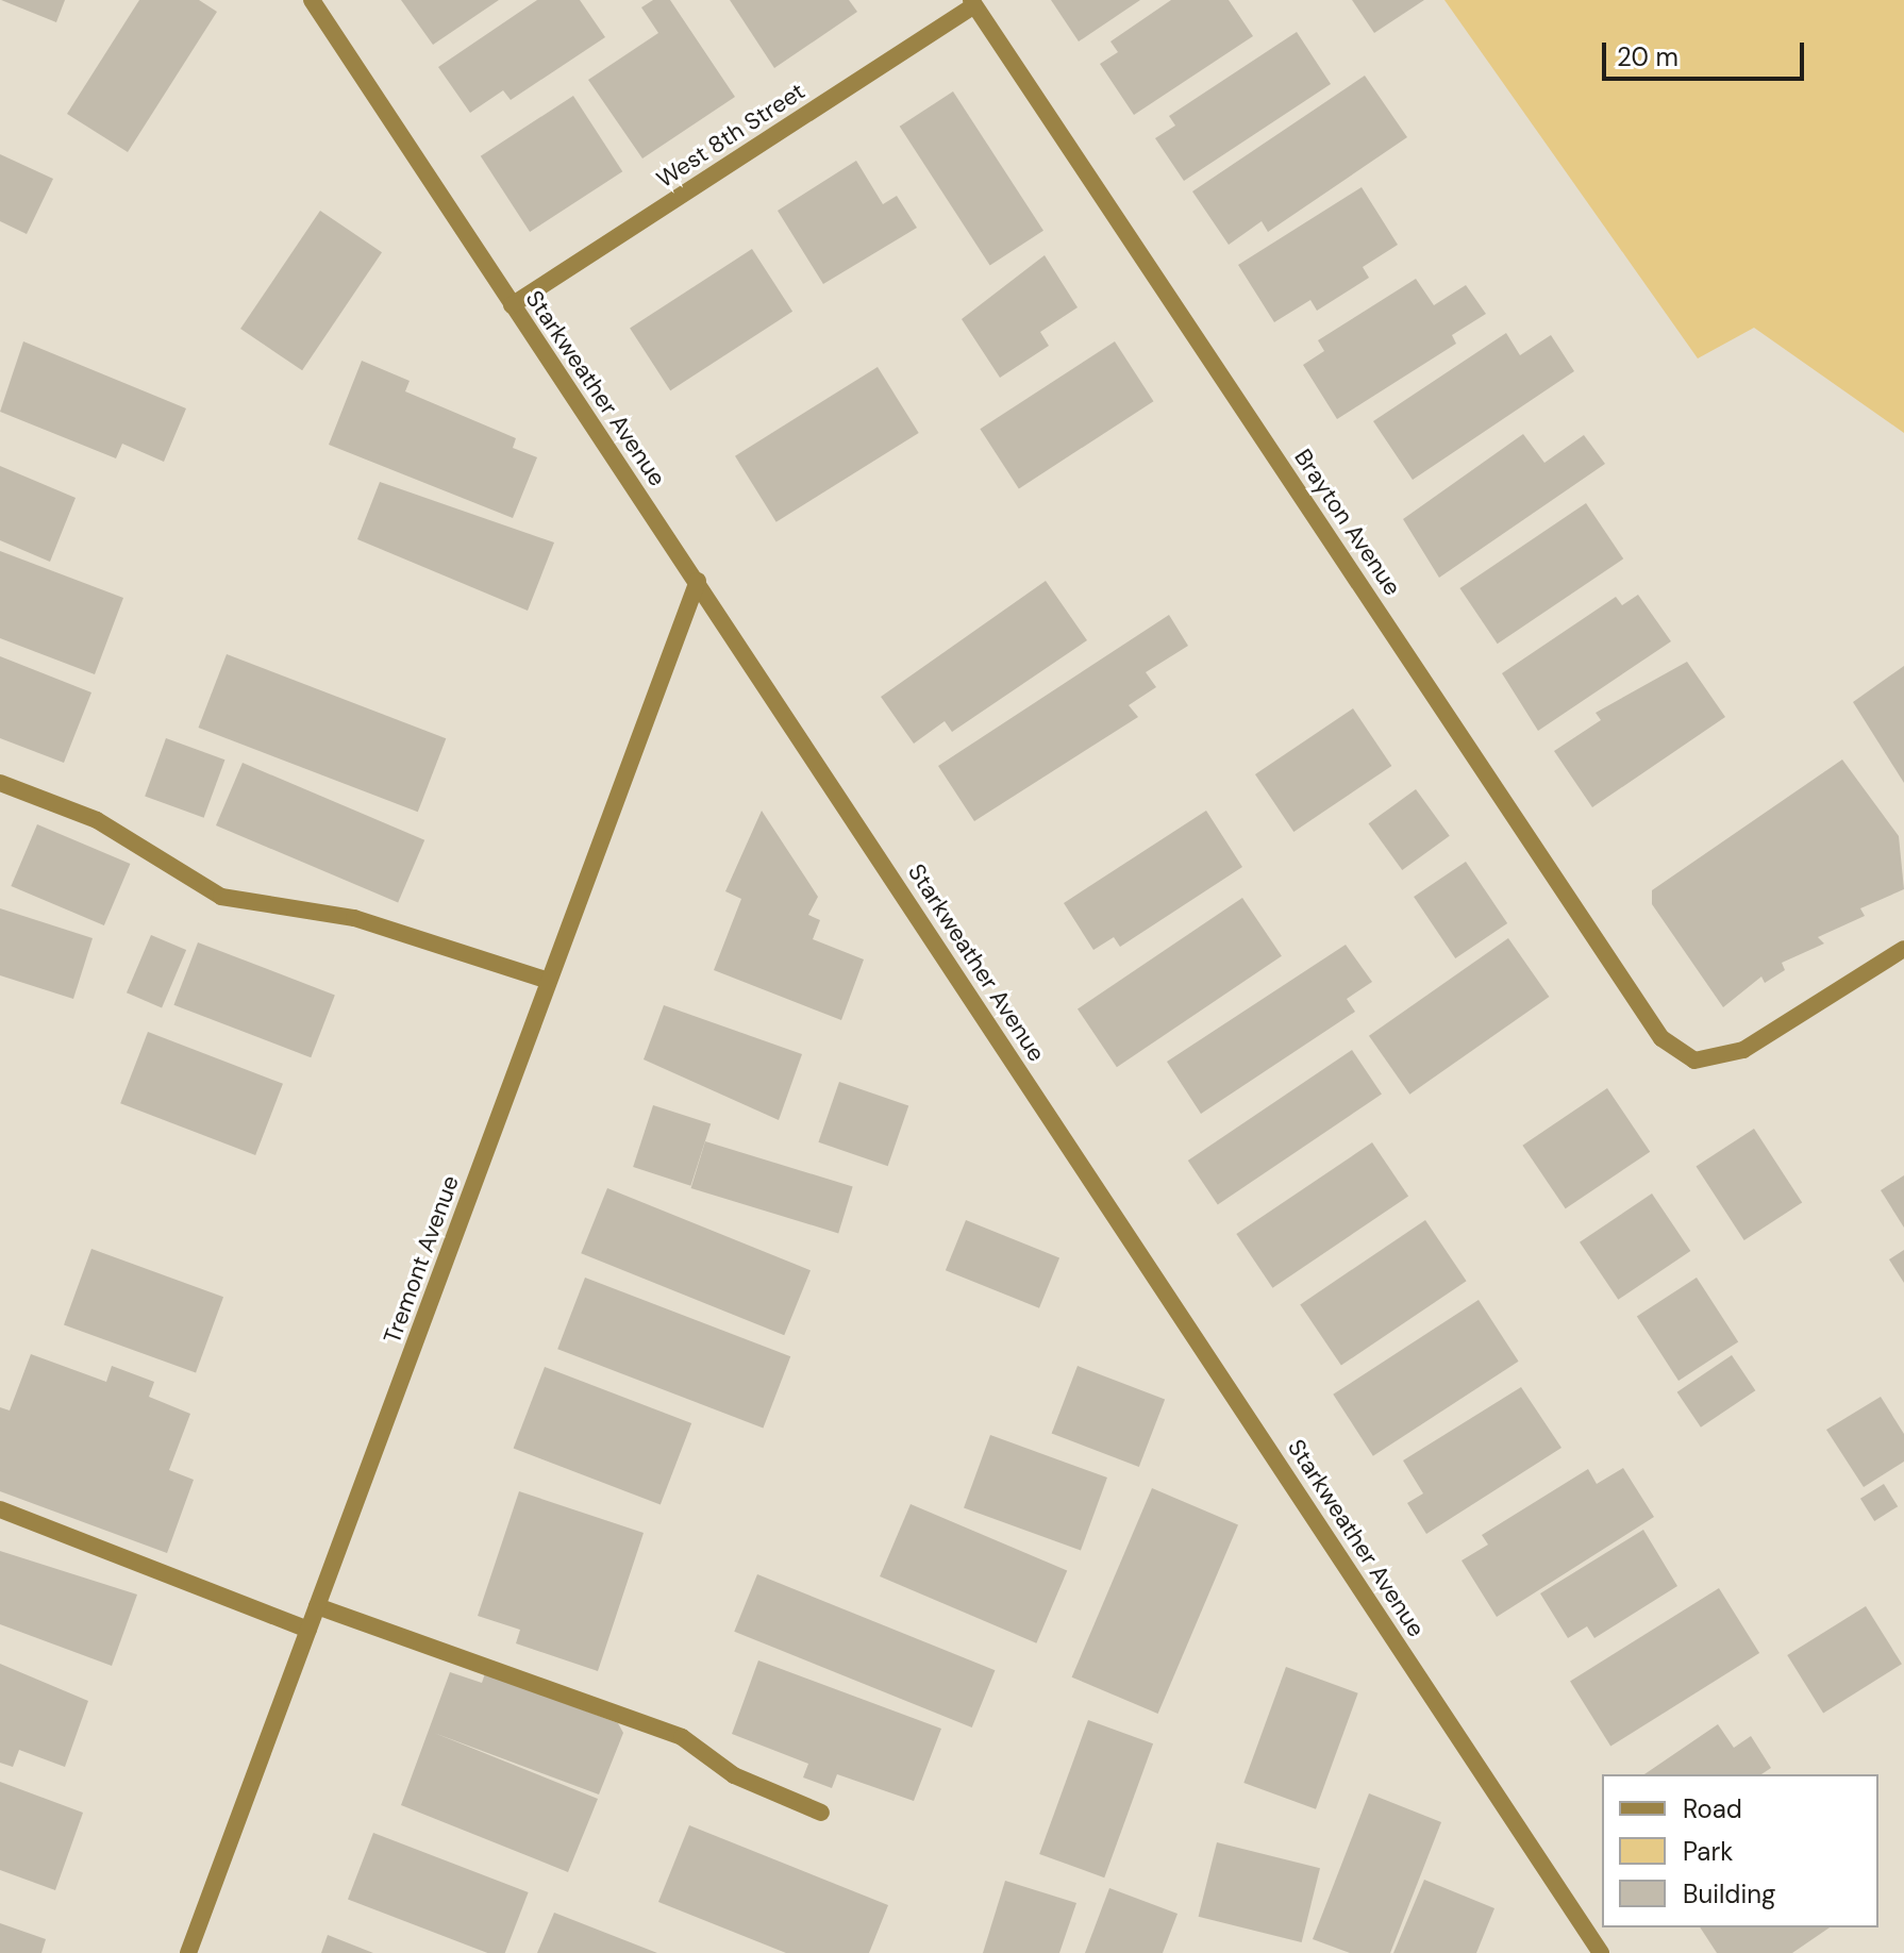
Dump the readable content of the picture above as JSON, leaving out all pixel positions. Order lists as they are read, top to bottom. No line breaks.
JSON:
{"streets":{"street":["West 8th Street","Starkweather Avenue","Brayton Avenue","Tremont Avenue"]},"crossings":[["West 8th Street","Starkweather Avenue"],["West 8th Street","Brayton Avenue"],["Starkweather Avenue","Tremont Avenue"]],"legend":["Road","Park","Building"],"scale_bar":"20 m"}
